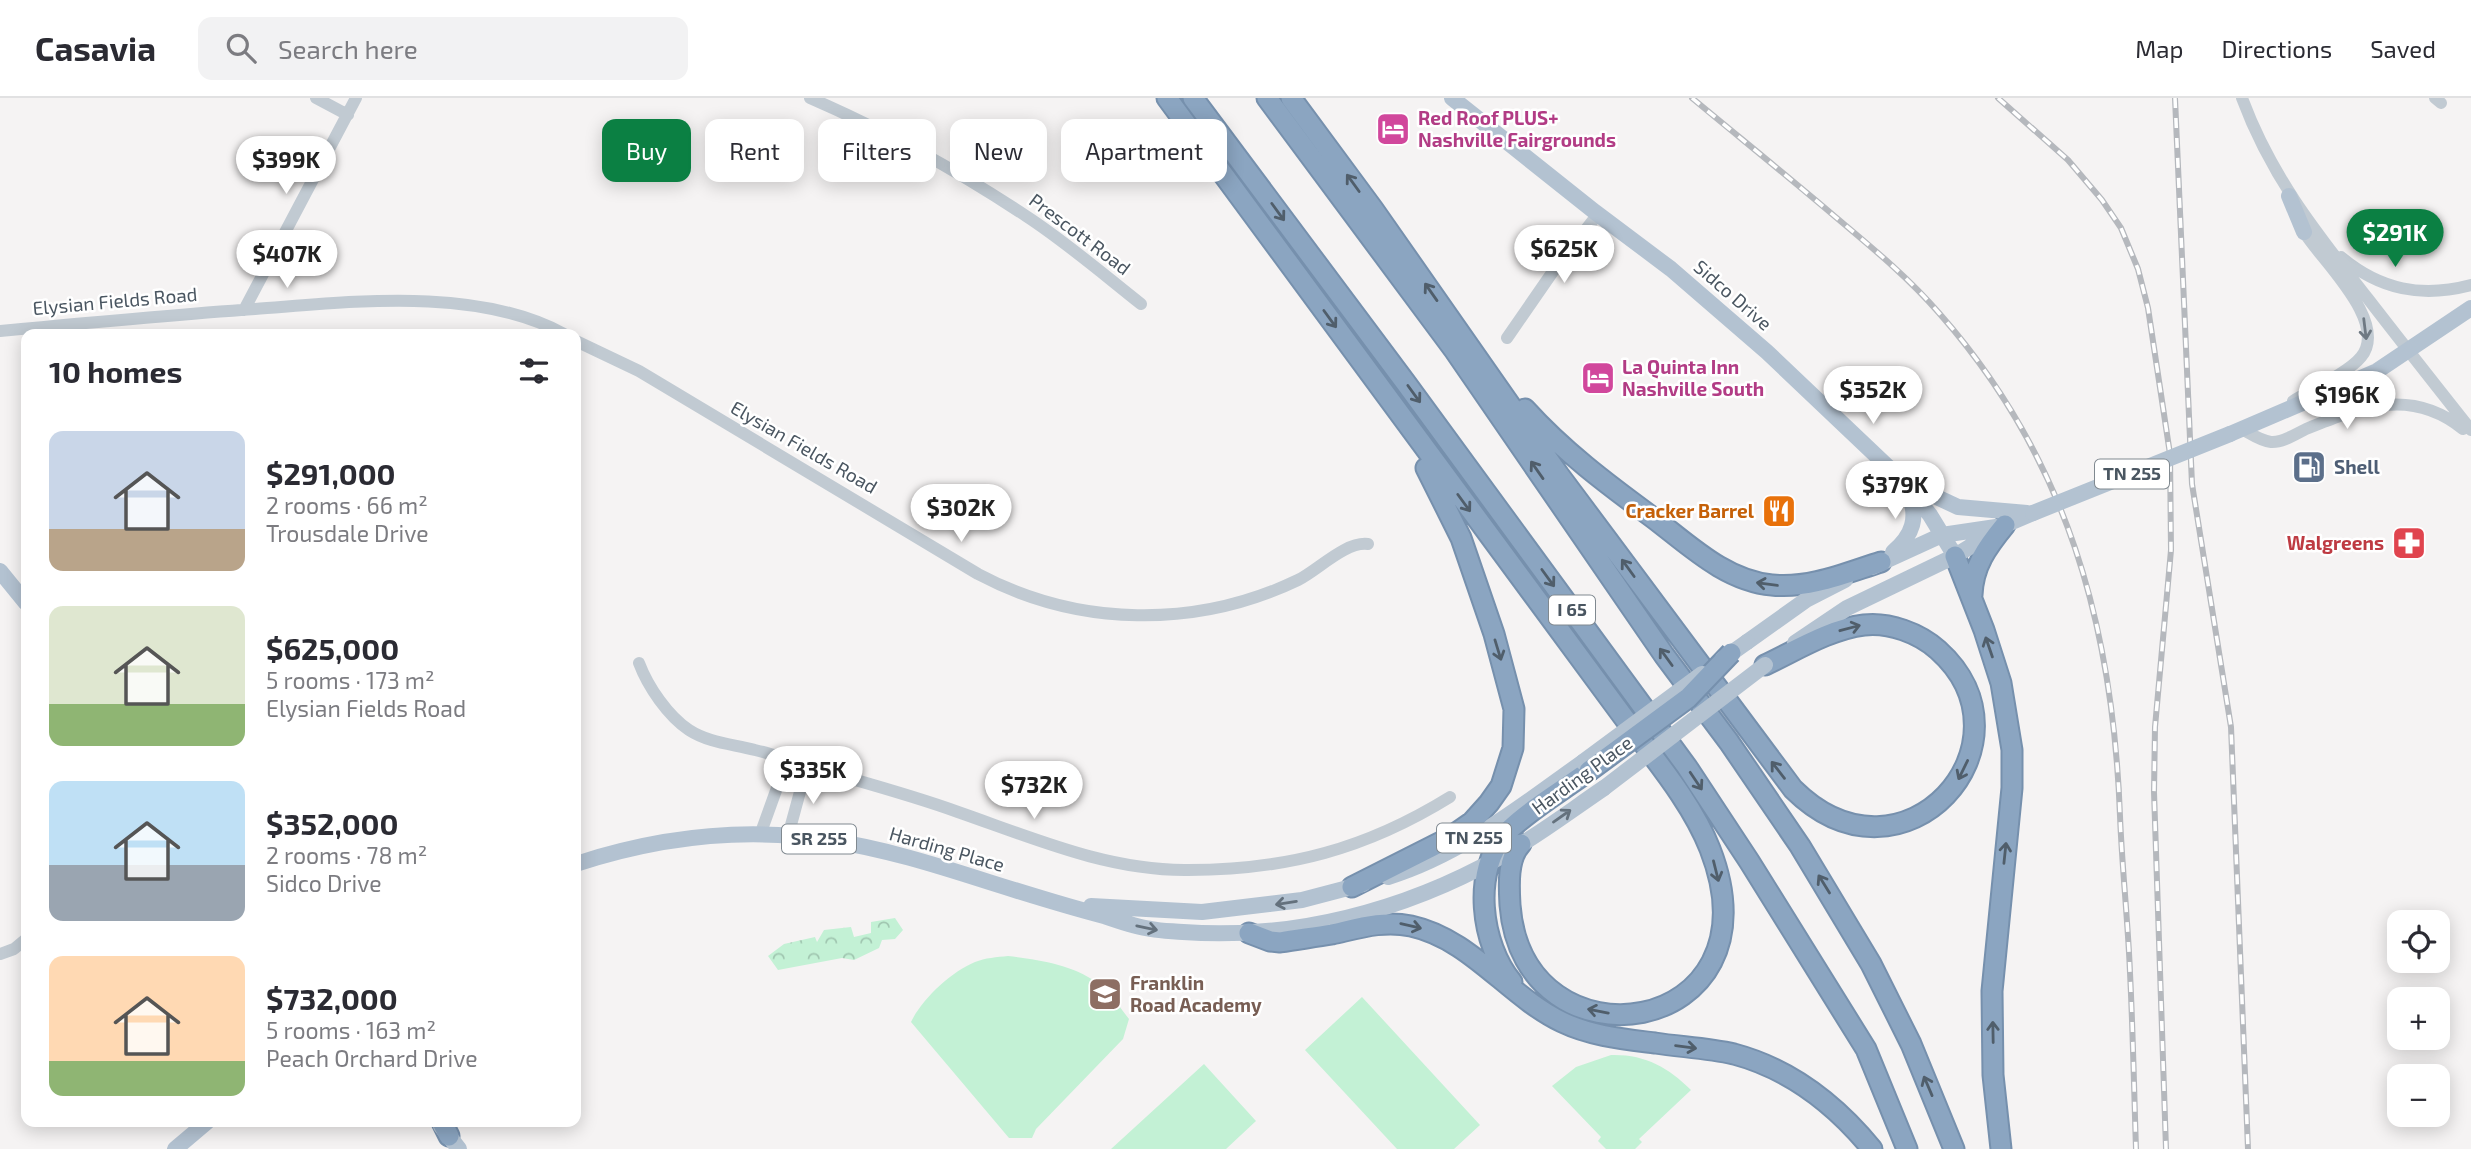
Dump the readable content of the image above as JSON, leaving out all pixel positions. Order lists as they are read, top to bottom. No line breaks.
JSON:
{"streets":{"highway":["I 65"],"main road":["Sidco Drive","TN 255","Harding Place","SR 255"],"street":["Prescott Road","Elysian Fields Road"]},"crossings":[["Sidco Drive","TN 255"],["Sidco Drive","Harding Place"],["TN 255","Harding Place"]],"places":{"hotel":["Red Roof PLUS+ Nashville Fairgrounds","La Quinta Inn Nashville South"],"fuel station":["Shell"],"restaurant":["Cracker Barrel"],"pharmacy":["Walgreens"],"school or university":["Franklin Road Academy"]},"page":{"header":"Casavia","search":"Search here","nav":["Map","Directions","Saved"],"chip":["Buy","Rent","Filters","New","Apartment"],"price":["$399K","$291K","$625K","$407K","$352K","$196K","$379K","$302K","$335K","$732K"],"heading":"10 homes","list":[{"name":"$291,000","note":"2 rooms · 66 m² · Trousdale Drive"},{"name":"$625,000","note":"5 rooms · 173 m² · Elysian Fields Road"},{"name":"$352,000","note":"2 rooms · 78 m² · Sidco Drive"},{"name":"$732,000","note":"5 rooms · 163 m² · Peach Orchard Drive"}],"map_buttons":["+","−"]}}
